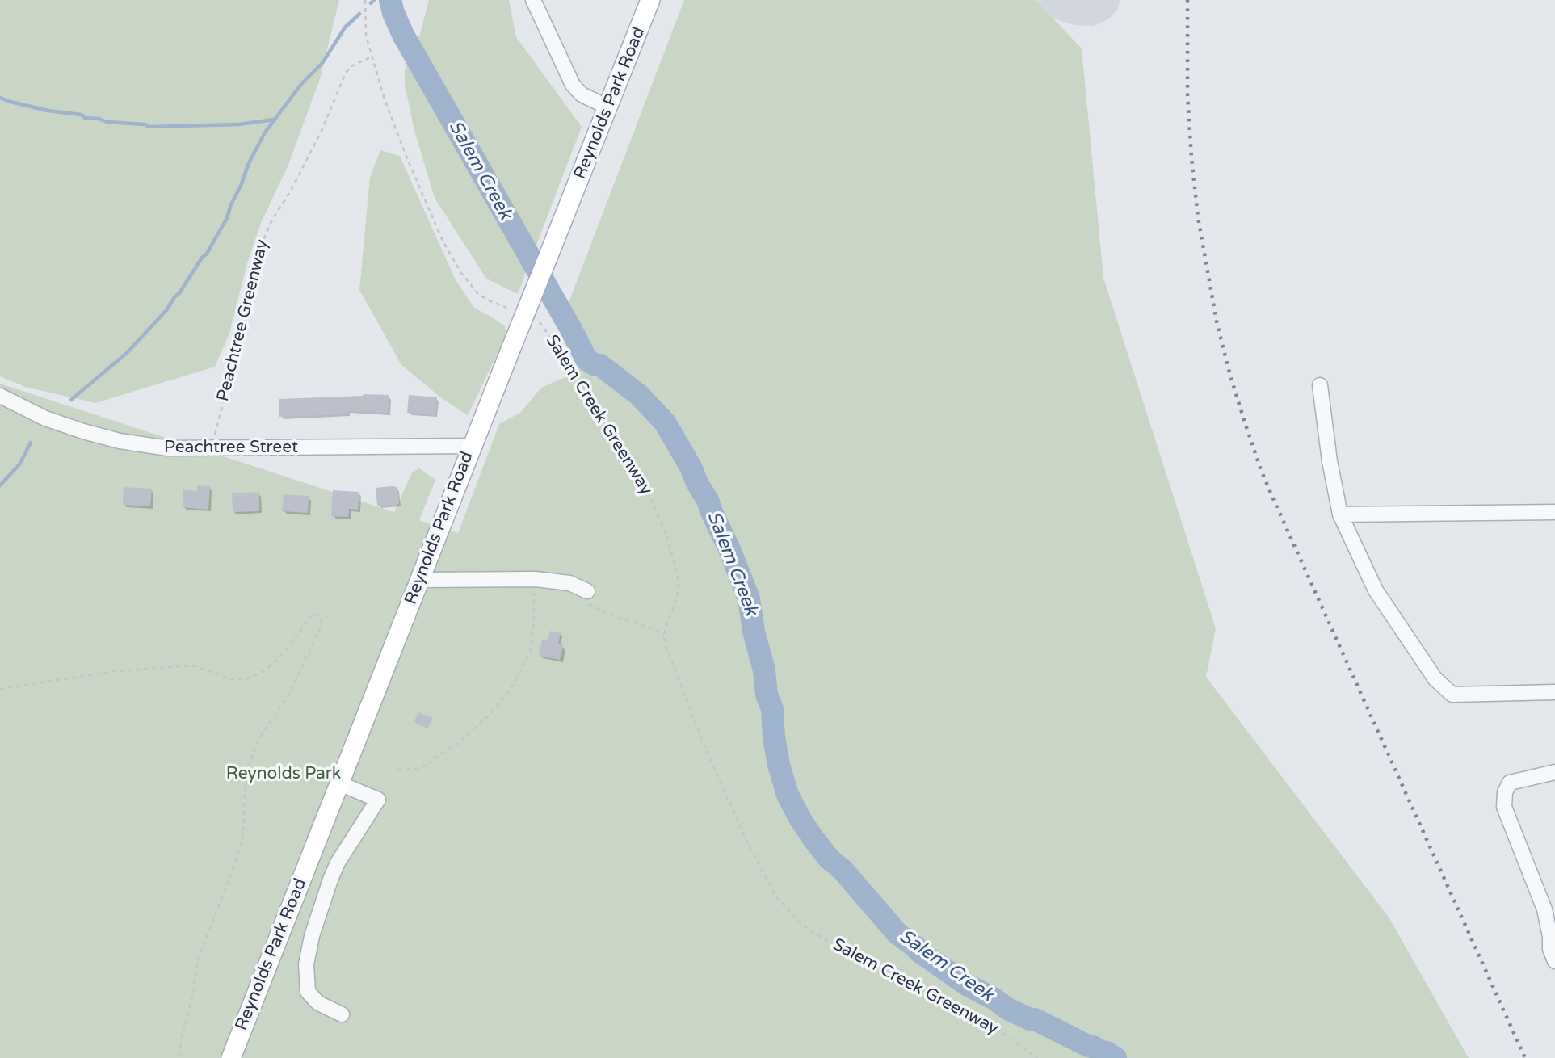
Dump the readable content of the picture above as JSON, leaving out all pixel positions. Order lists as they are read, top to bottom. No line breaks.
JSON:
{"streets":{"main road":["Reynolds Park Road"],"street":["Peachtree Street"],"path":["Peachtree Greenway","Salem Creek Greenway"]},"crossings":[["Reynolds Park Road","Peachtree Street"],["Peachtree Greenway","Peachtree Street"]],"water":["Salem Creek"],"parks":["Reynolds Park"]}
